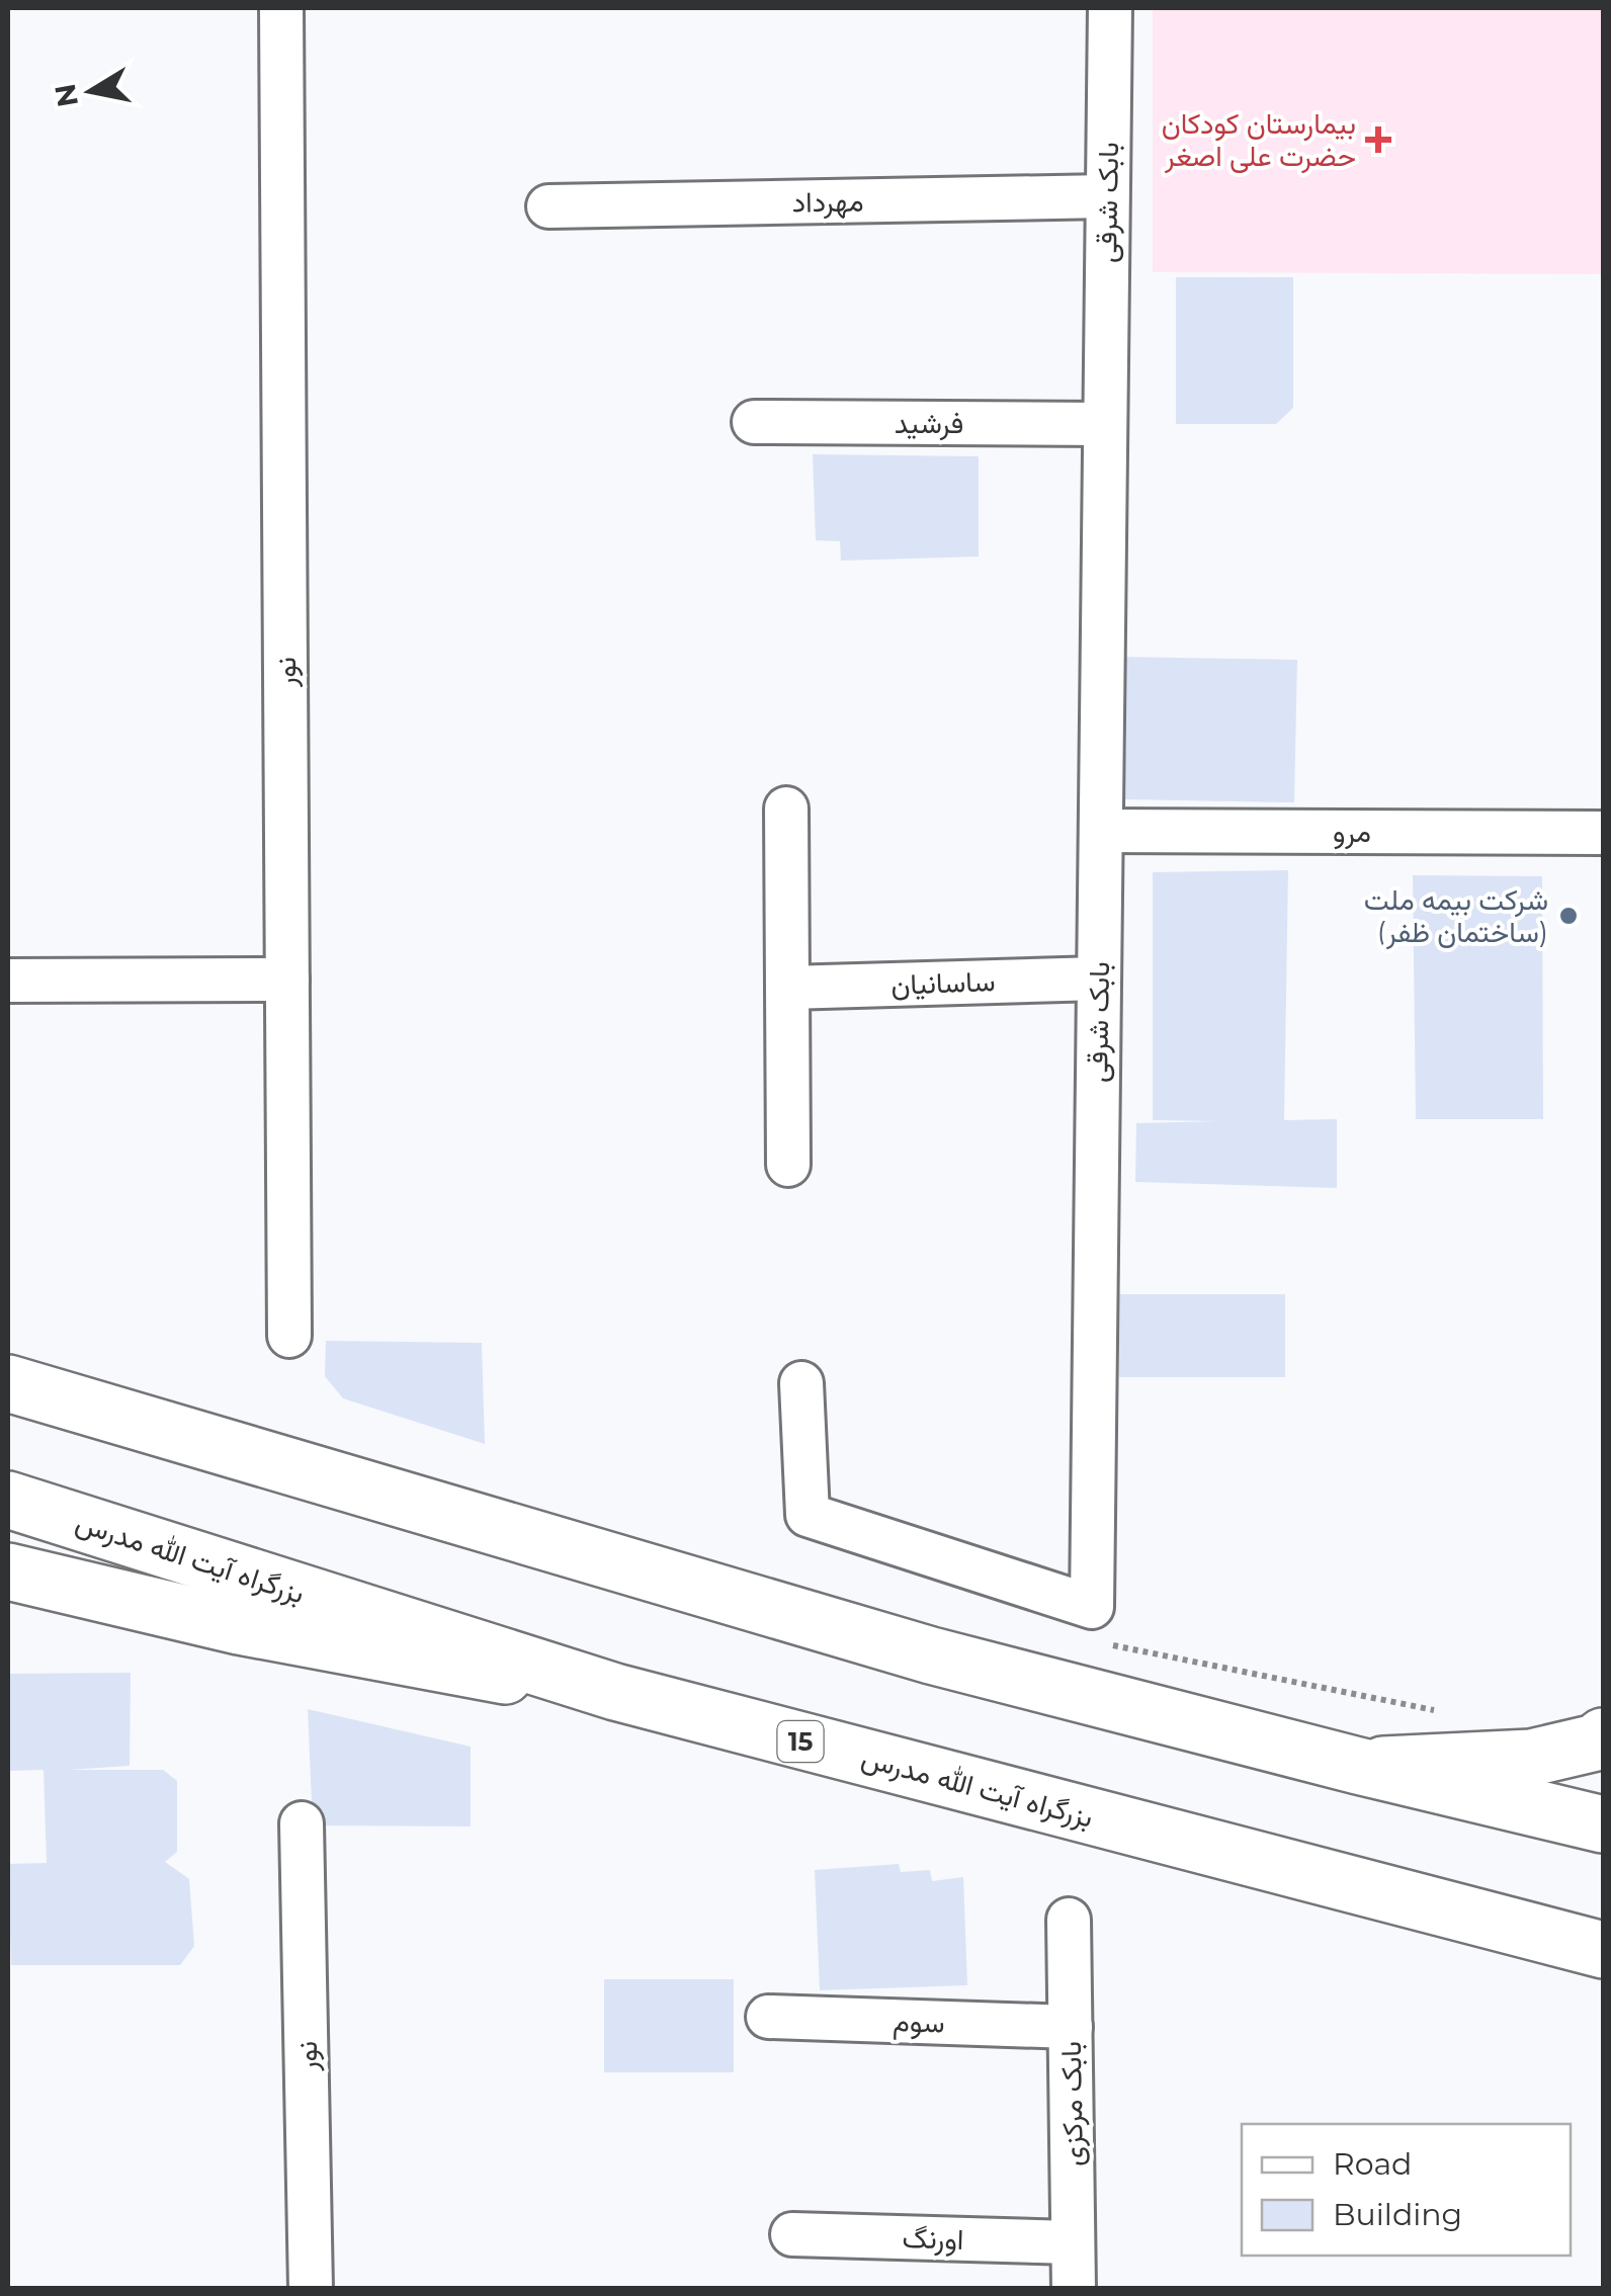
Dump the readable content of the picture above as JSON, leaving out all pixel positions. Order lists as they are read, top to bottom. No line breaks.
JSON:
{"streets":{"main road":["بزرگراه آیت الله مدرس","15"],"street":["مهرداد","بابک شرقی","فرشید","نور","مرو","ساسانیان","سوم","بابک مرکزی","اورنگ"]},"crossings":[["مهرداد","بابک شرقی"],["بابک شرقی","فرشید"],["بابک شرقی","مرو"],["بابک شرقی","ساسانیان"],["سوم","بابک مرکزی"],["بابک مرکزی","اورنگ"]],"places":{"health":["بیمارستان کودکان حضرت علی اصغر"],"other":["شرکت بیمه ملت (ساختمان ظفر)"]},"legend":["Road","Building"],"north":"left"}
